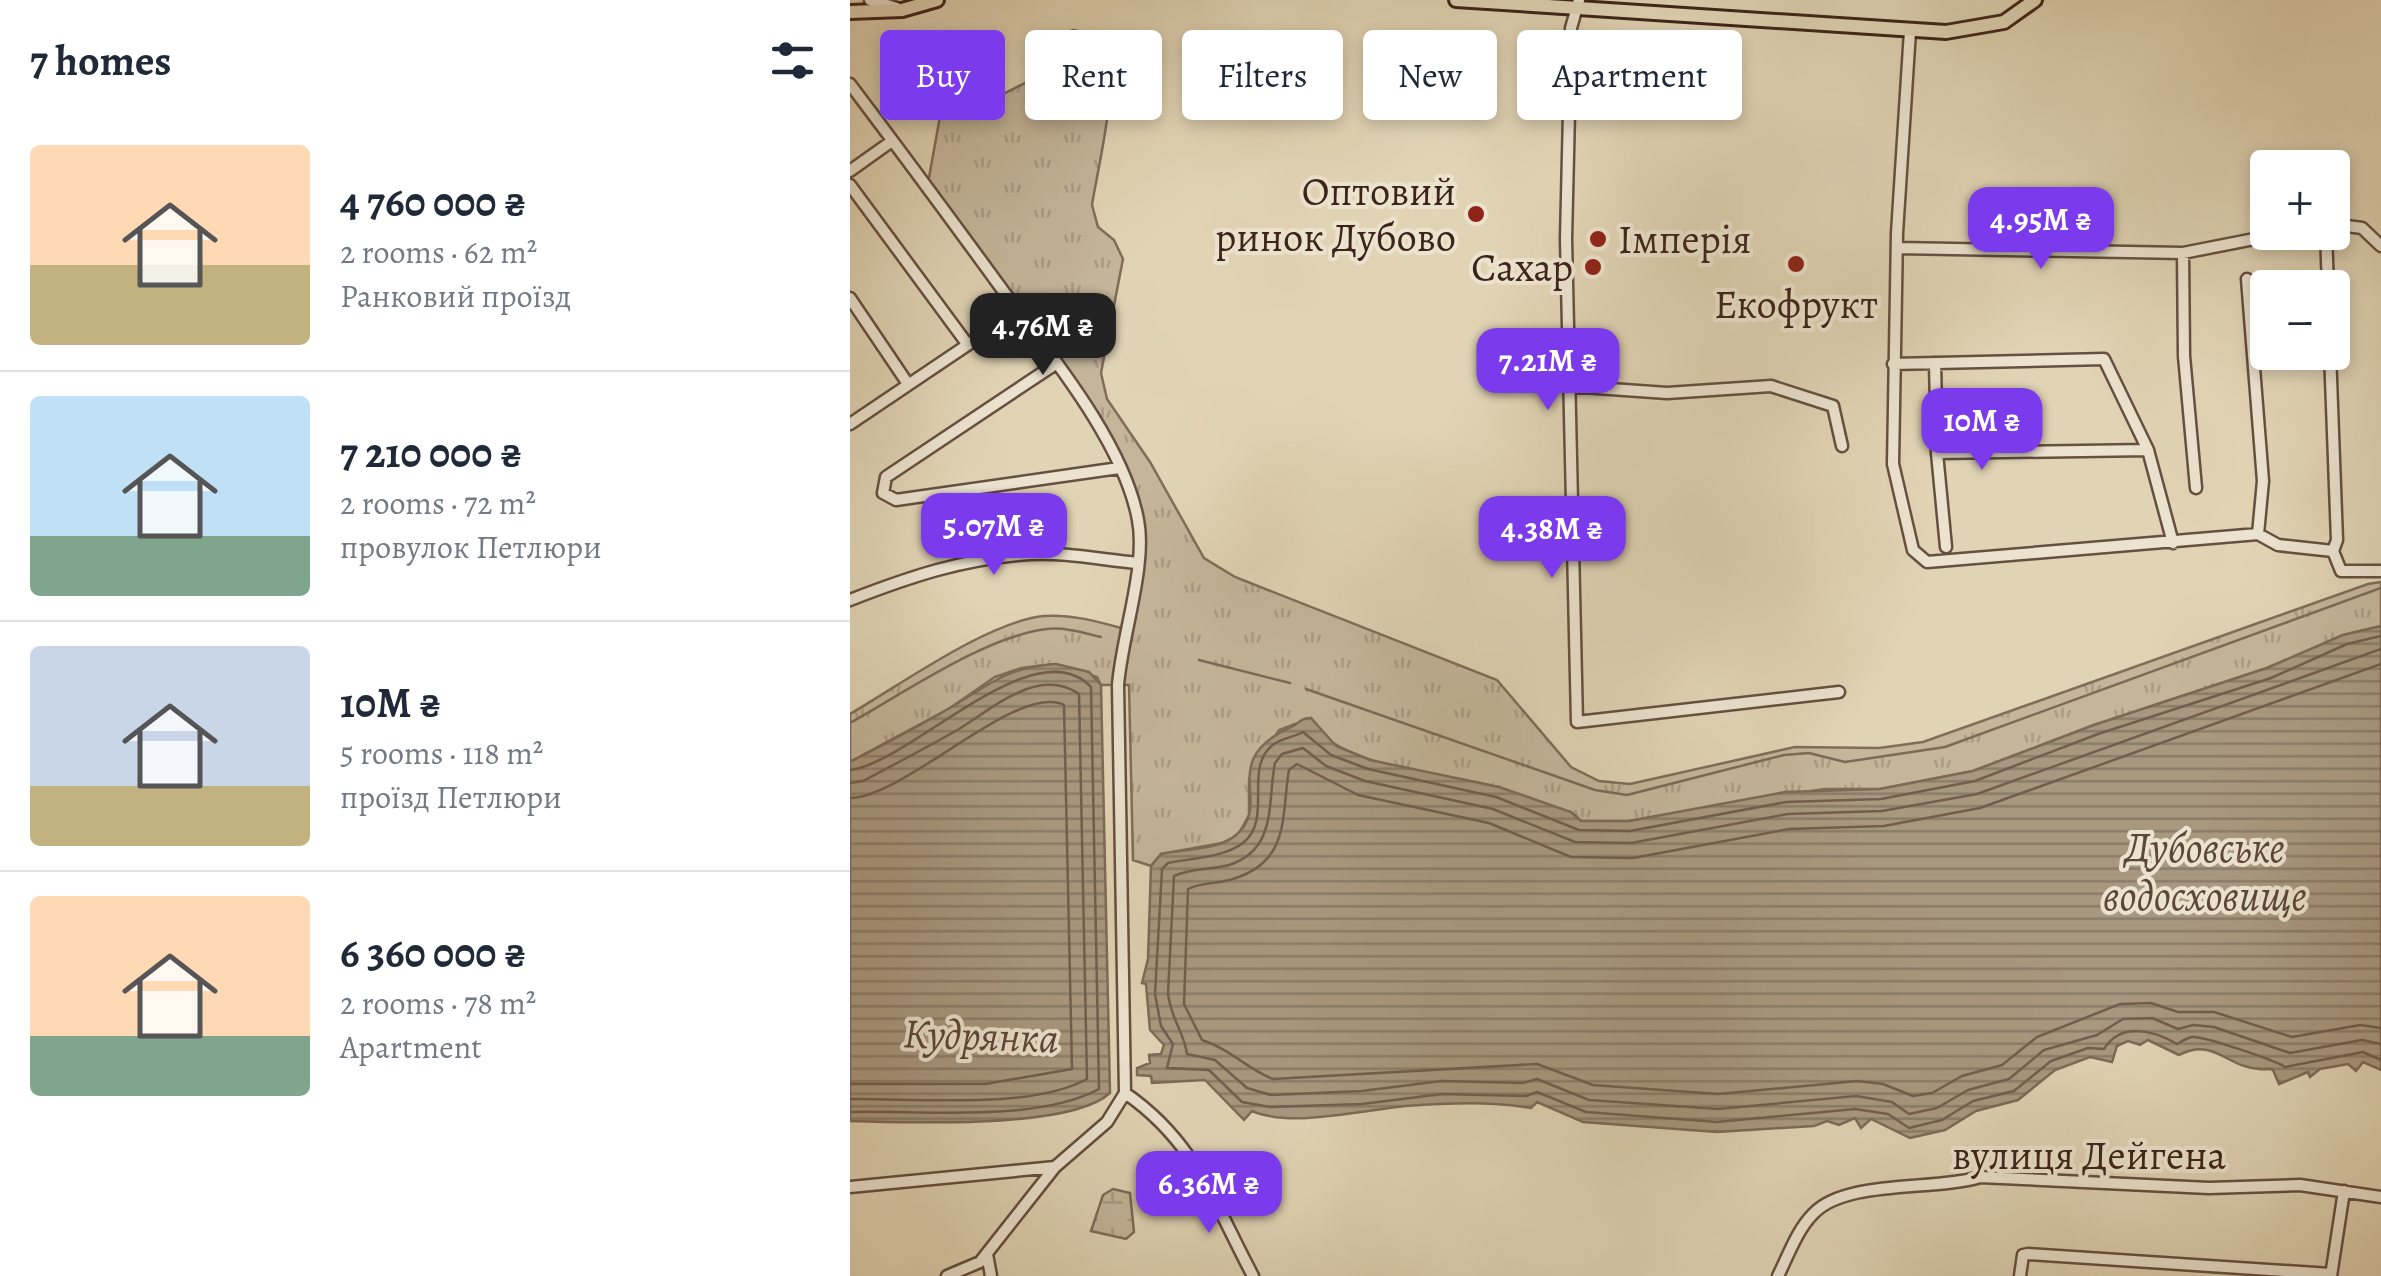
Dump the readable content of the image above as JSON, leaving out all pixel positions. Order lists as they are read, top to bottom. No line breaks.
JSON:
{"streets":{"street":["вулиця Дейгена"]},"water":["Дубовське водосховище","Кудрянка"],"places":["Оптовий ринок Дубово","Імперія","Екофрукт","Сахар"],"page":{"heading":"7 homes","chip":["Buy","Rent","Filters","New","Apartment"],"list":[{"name":"4 760 000 ₴","note":"2 rooms · 62 m² · Ранковий проїзд"},{"name":"7 210 000 ₴","note":"2 rooms · 72 m² · провулок Петлюри"},{"name":"10M ₴","note":"5 rooms · 118 m² · проїзд Петлюри"},{"name":"6 360 000 ₴","note":"2 rooms · 78 m² · Apartment"}],"map_buttons":["+","−"],"price":["4.95M ₴","4.76M ₴","7.21M ₴","10M ₴","5.07M ₴","4.38M ₴","6.36M ₴"]}}
